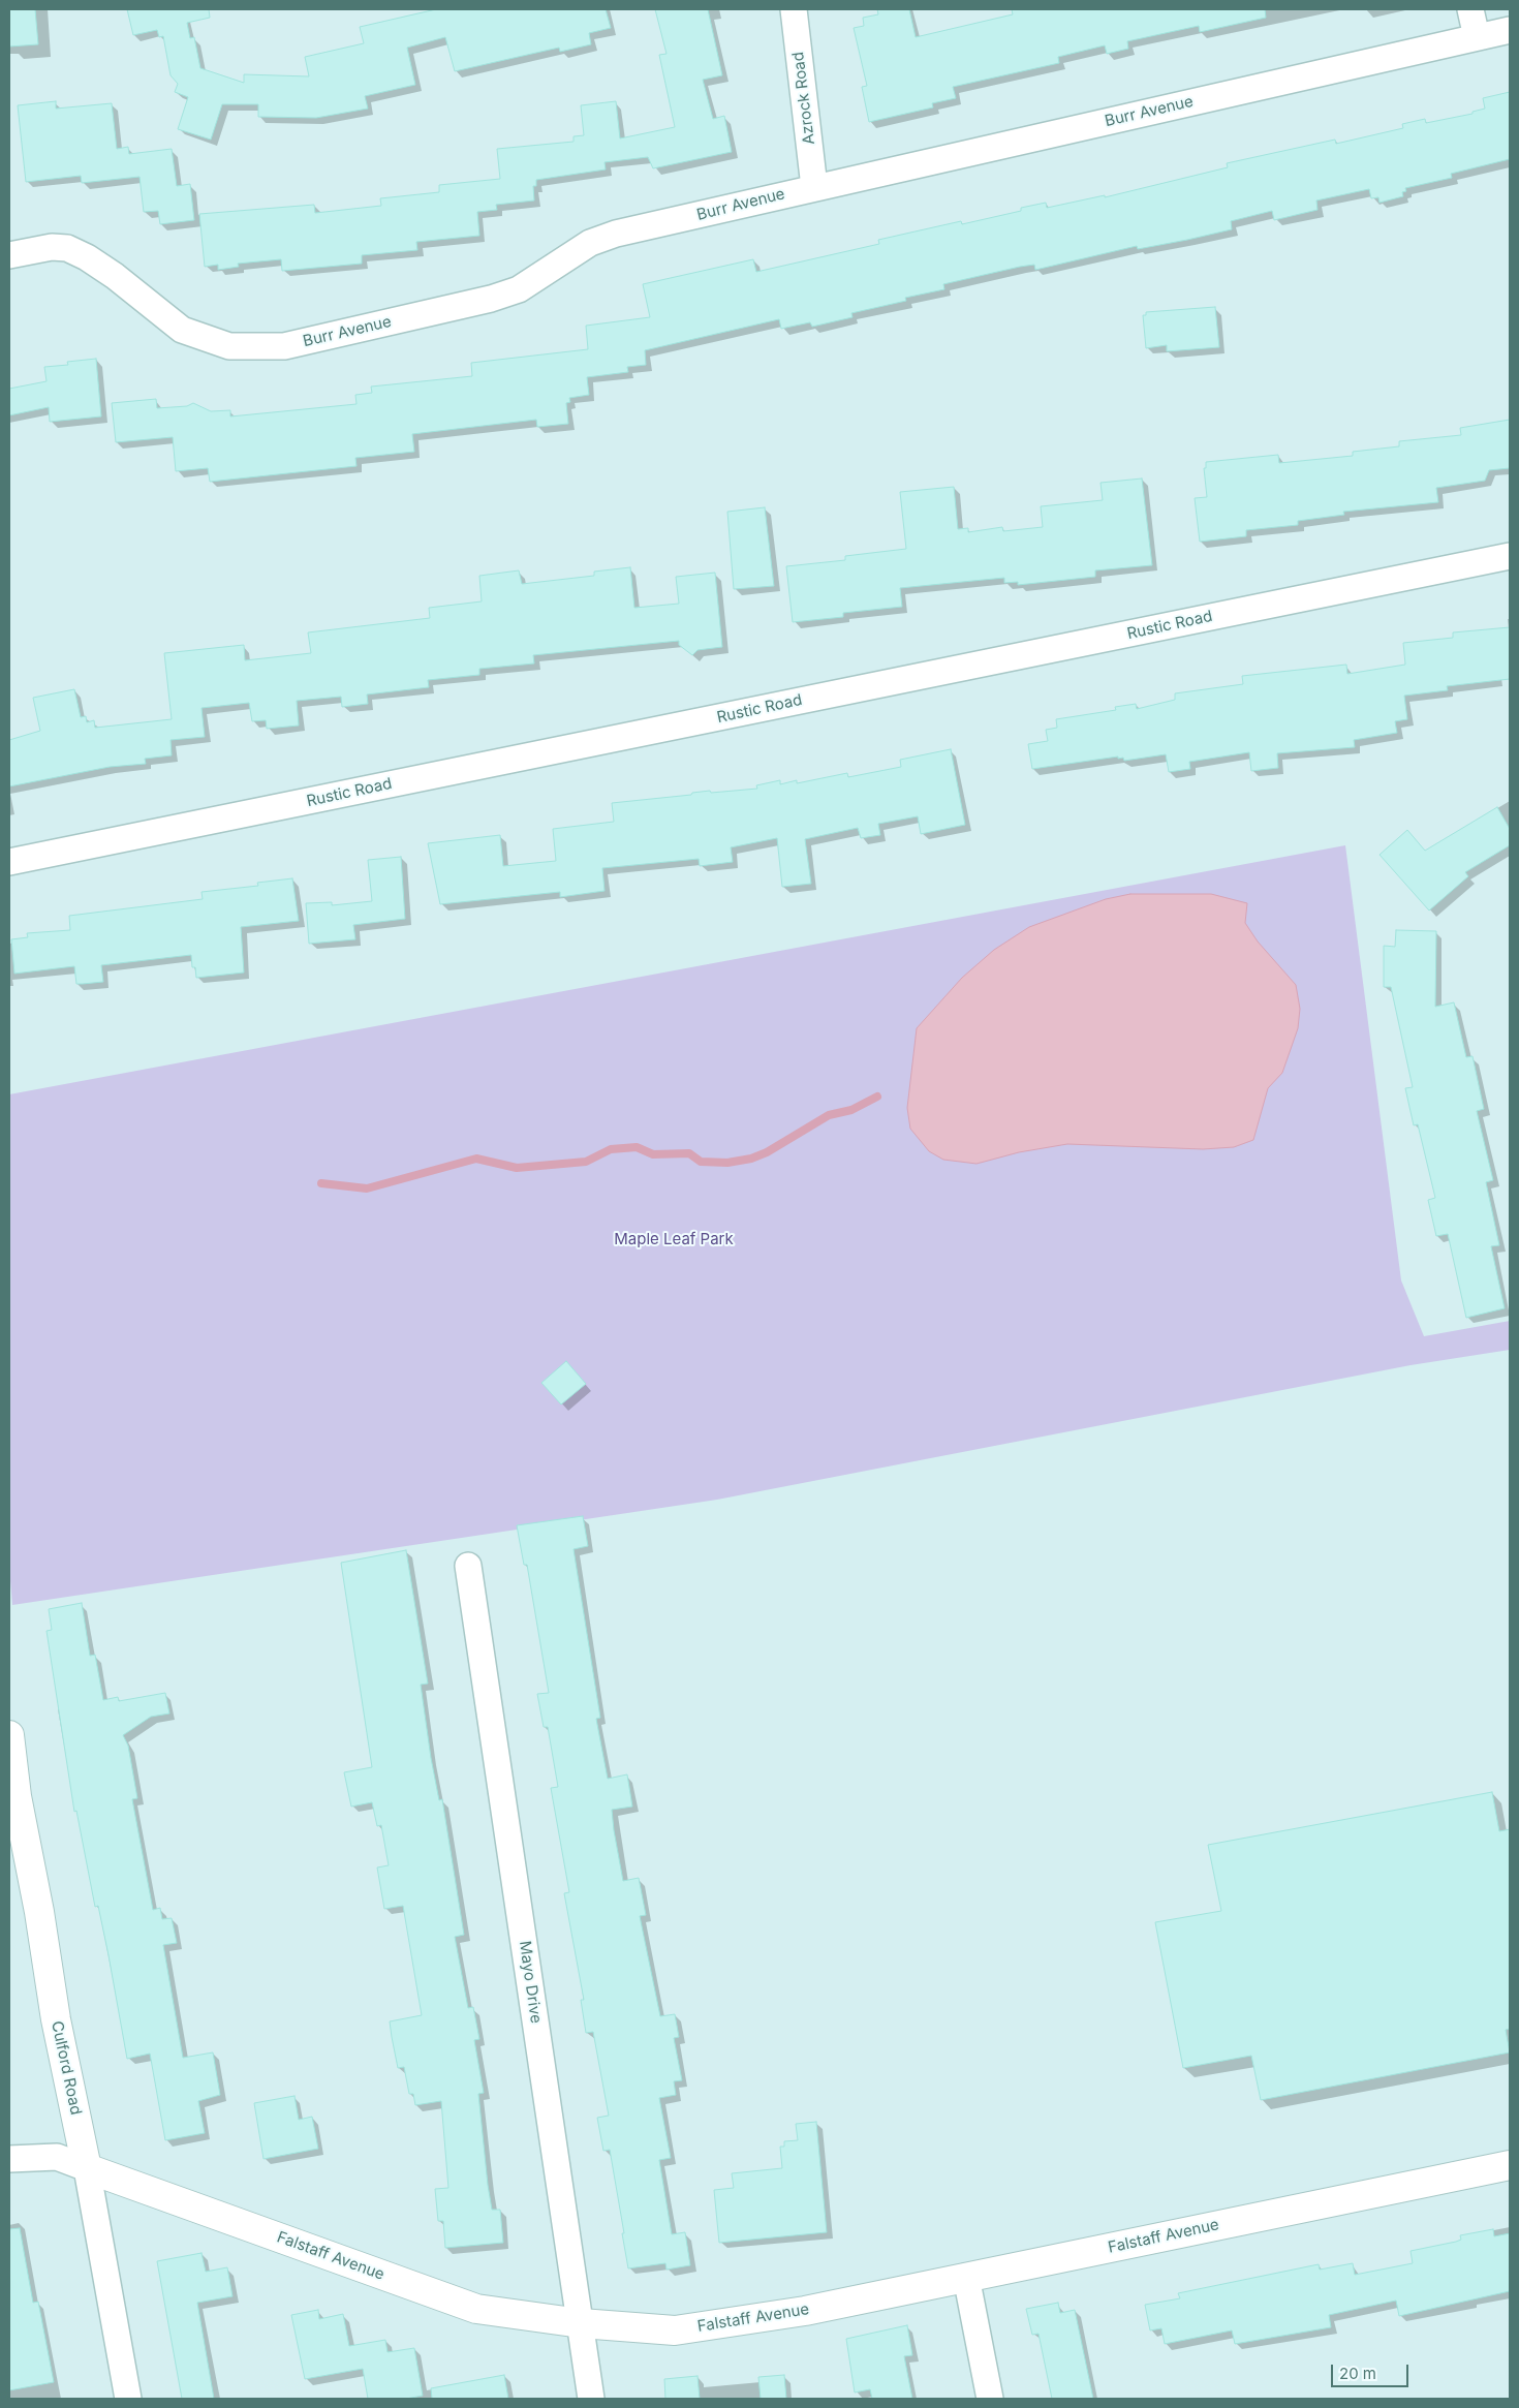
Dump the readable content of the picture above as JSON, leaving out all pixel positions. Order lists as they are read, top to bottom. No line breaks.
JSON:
{"streets":{"street":["Azrock Road","Burr Avenue","Rustic Road","Mayo Drive","Culford Road","Falstaff Avenue"]},"crossings":[["Azrock Road","Burr Avenue"],["Mayo Drive","Falstaff Avenue"],["Culford Road","Falstaff Avenue"]],"parks":["Maple Leaf Park"],"scale_bar":"20 m"}
